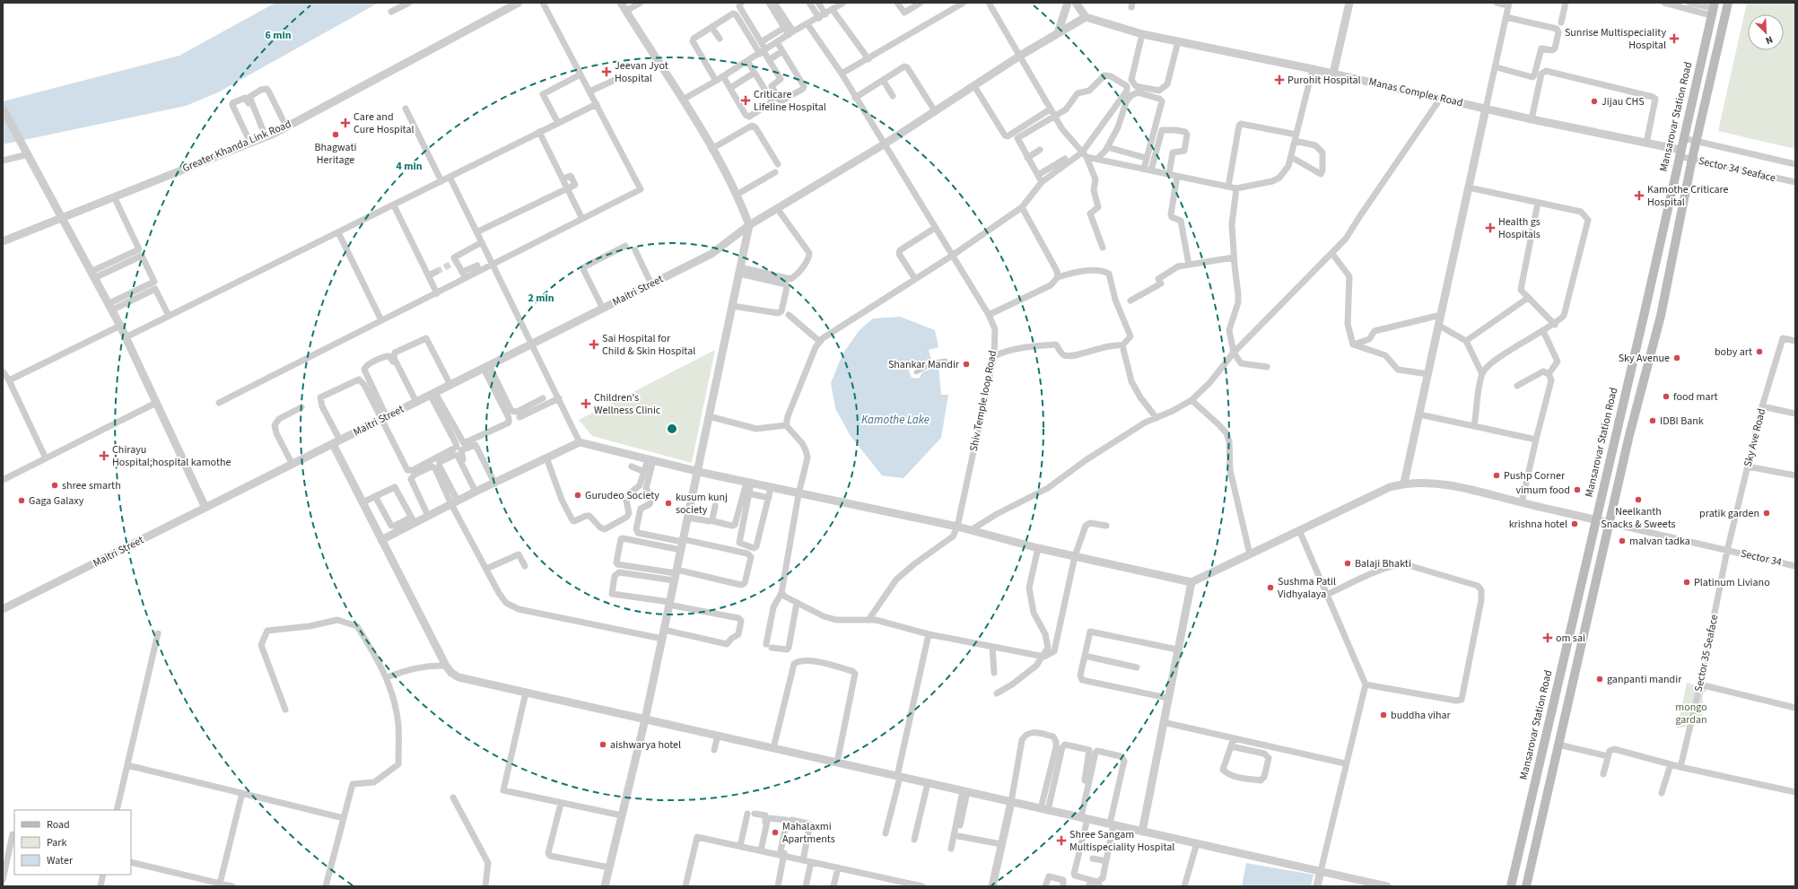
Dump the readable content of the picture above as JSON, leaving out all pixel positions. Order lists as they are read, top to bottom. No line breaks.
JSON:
{"streets":{"main road":["Mansarovar Station Road"],"street":["Manas Complex Road","Greater Khanda Link Road","Sector 34 Seaface","Maitri Street","Shiv Temple loop Road","Sky Ave Road","Sector 34","Sector 35 Seaface"]},"crossings":[["Manas Complex Road","Mansarovar Station Road"],["Manas Complex Road","Sector 34 Seaface"],["Manas Complex Road","Maitri Street"],["Mansarovar Station Road","Sector 34 Seaface"],["Maitri Street","Shiv Temple loop Road"],["Sky Ave Road","Sector 34"],["Sky Ave Road","Sector 35 Seaface"],["Sector 34","Sector 35 Seaface"]],"water":["Kamothe Lake"],"parks":["mongo gardan"],"places":{"health":["Sunrise Multispeciality Hospital","Jeevan Jyot Hospital","Purohit Hospital","Criticare Lifeline Hospital","Care and Cure Hospital","Kamothe Criticare Hospital","Health gs Hospitals","Sai Hospital for Child & Skin Hospital","Children's Wellness Clinic","Chirayu Hospital;hospital kamothe","om sai","Shree Sangam Multispeciality Hospital"],"other":["Jijau CHS","Bhagwati Heritage","boby art","Sky Avenue","Shankar Mandir","food mart","IDBI Bank","Pushp Corner","shree smarth","vimum food","Gurudeo Society","Neelkanth Snacks & Sweets","Gaga Galaxy","kusum kunj society","pratik garden","krishna hotel","malvan tadka","Balaji Bhakti","Platinum Liviano","Sushma Patil Vidhyalaya","ganpanti mandir","buddha vihar","aishwarya hotel","Mahalaxmi Apartments"]},"legend":["Road","Park","Water"],"north":"bottom right","rings":["6 min","4 min","2 min"]}
